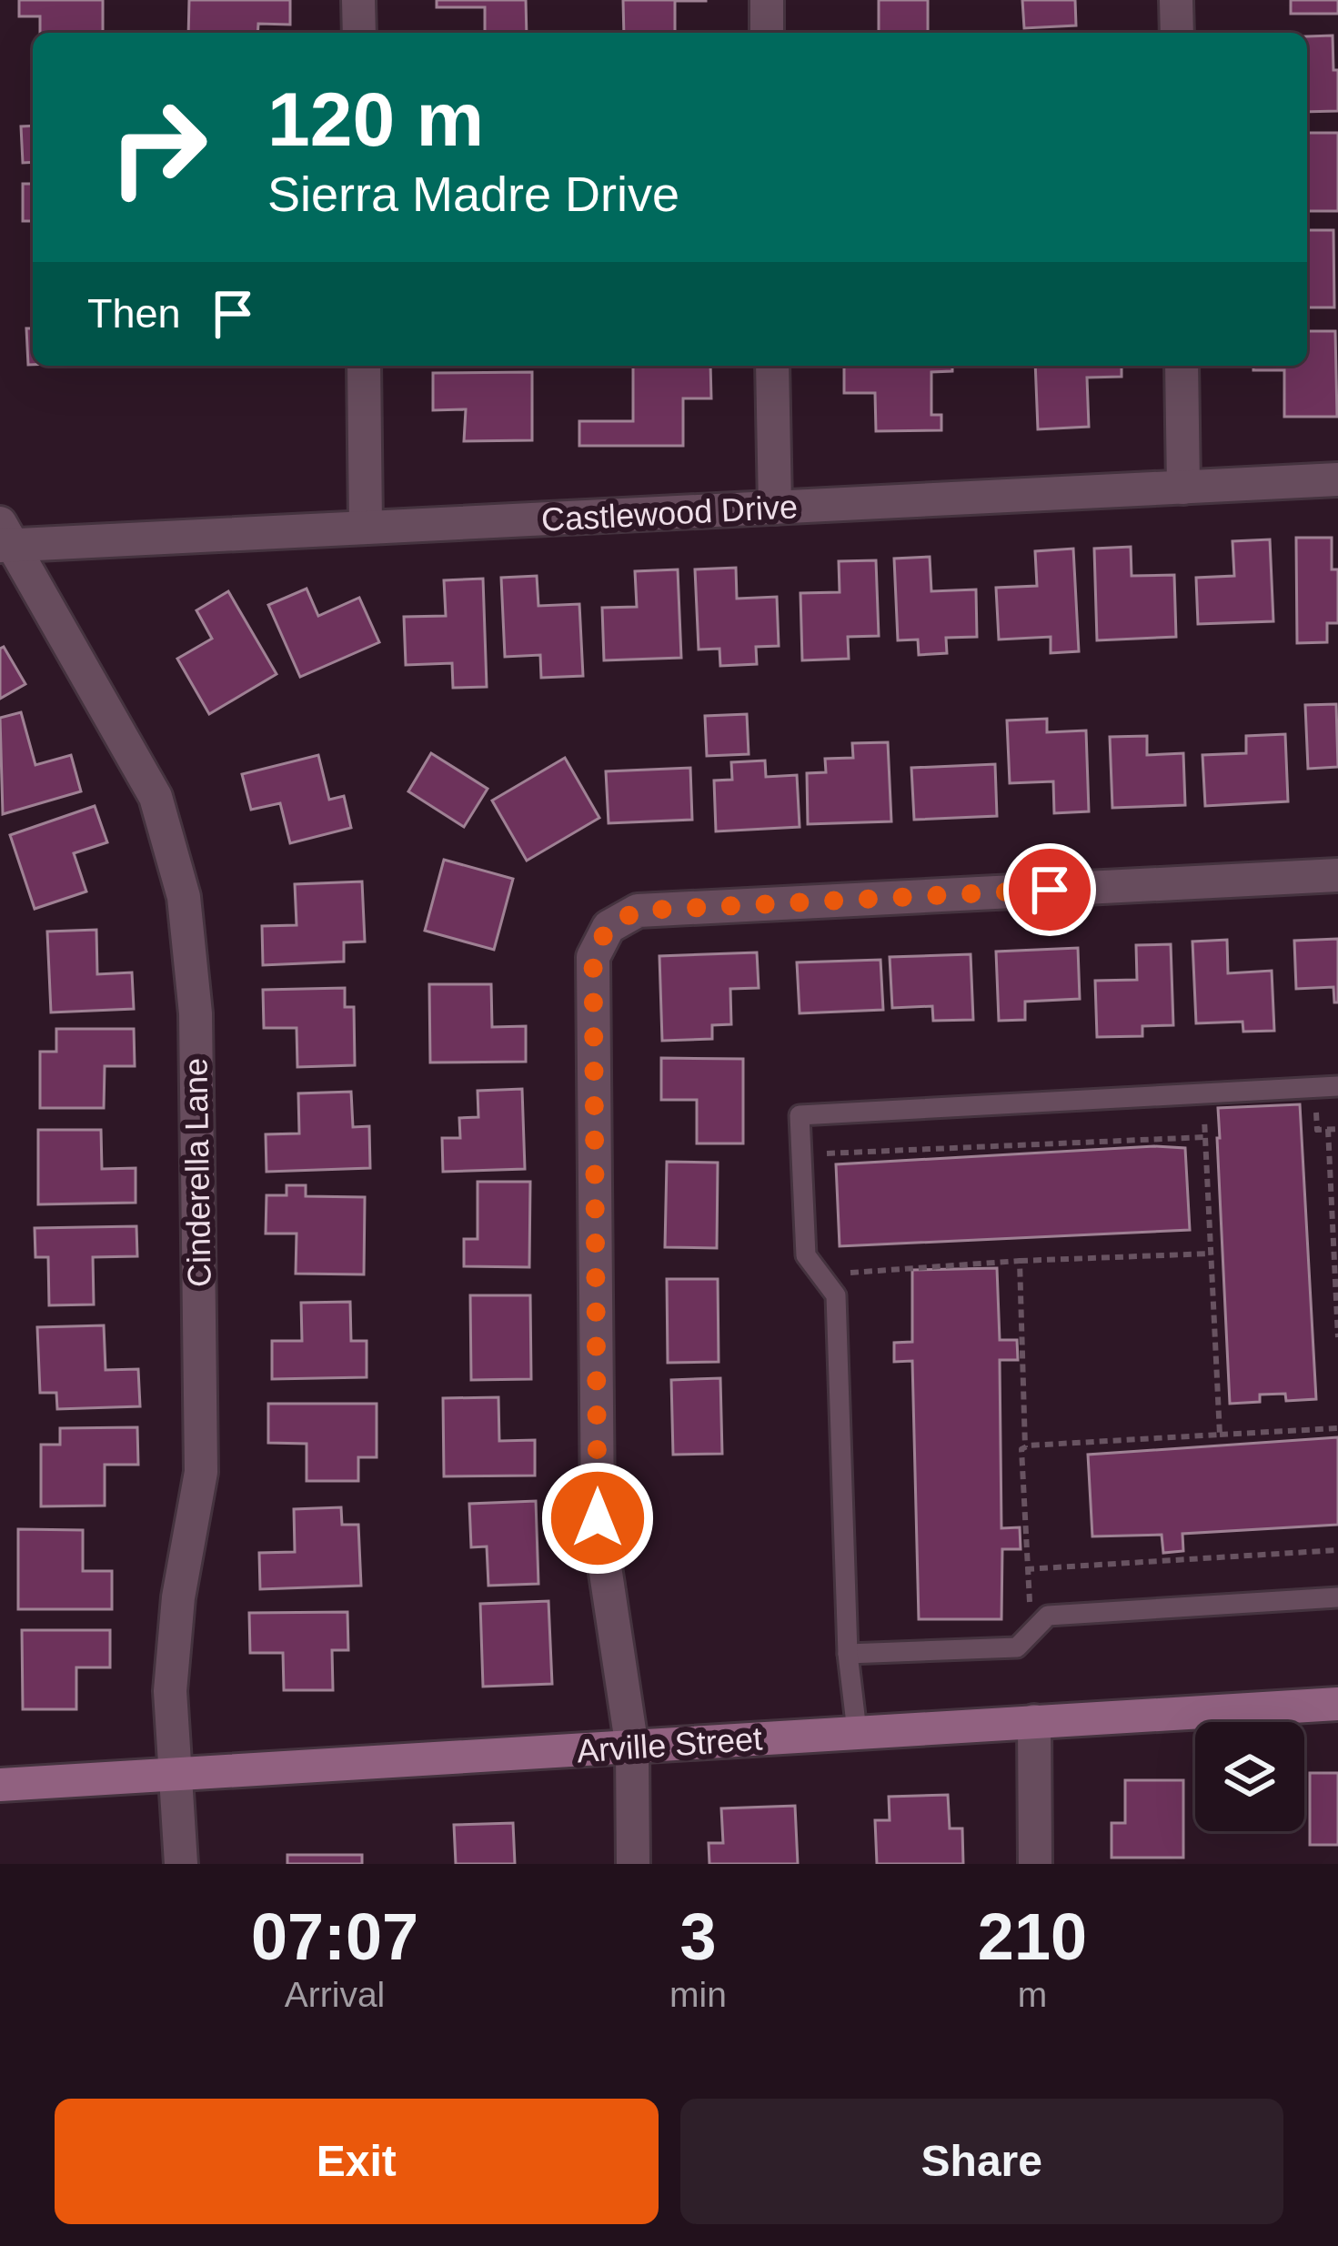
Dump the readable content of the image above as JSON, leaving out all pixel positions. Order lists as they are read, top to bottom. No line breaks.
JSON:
{"streets":{"main road":["Arville Street"],"street":["Castlewood Drive","Cinderella Lane"]},"crossings":[["Castlewood Drive","Cinderella Lane"],["Cinderella Lane","Arville Street"]],"page":{"turn":["120 m","Sierra Madre Drive"],"then":"Then","eta":["07:07","Arrival","3","min","210","m"],"buttons":["Exit","Share"]}}
